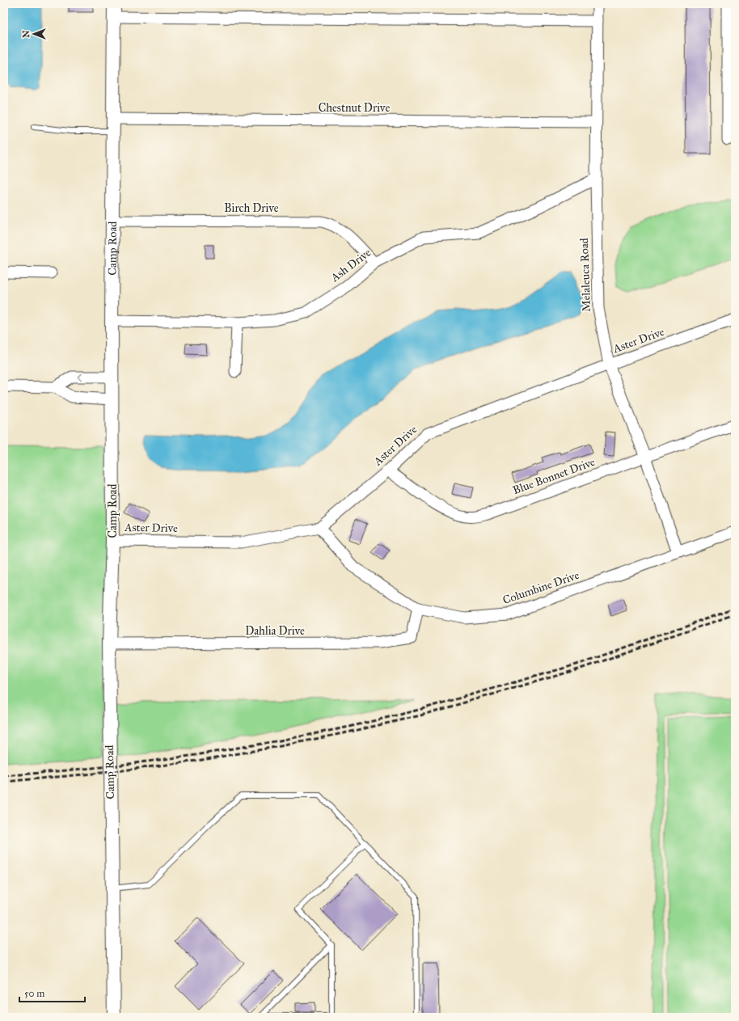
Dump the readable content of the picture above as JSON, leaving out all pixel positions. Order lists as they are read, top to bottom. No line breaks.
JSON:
{"streets":{"street":["Chestnut Drive","Birch Drive","Camp Road","Ash Drive","Melaleuca Road","Aster Drive","Blue Bonnet Drive","Columbine Drive","Dahlia Drive"]},"crossings":[["Chestnut Drive","Camp Road"],["Chestnut Drive","Melaleuca Road"],["Birch Drive","Camp Road"],["Birch Drive","Ash Drive"],["Camp Road","Ash Drive"],["Camp Road","Aster Drive"],["Camp Road","Dahlia Drive"],["Ash Drive","Melaleuca Road"],["Melaleuca Road","Aster Drive"],["Melaleuca Road","Blue Bonnet Drive"],["Melaleuca Road","Columbine Drive"],["Aster Drive","Blue Bonnet Drive"],["Aster Drive","Columbine Drive"],["Columbine Drive","Dahlia Drive"]],"scale_bar":"50 m","north":"left"}
